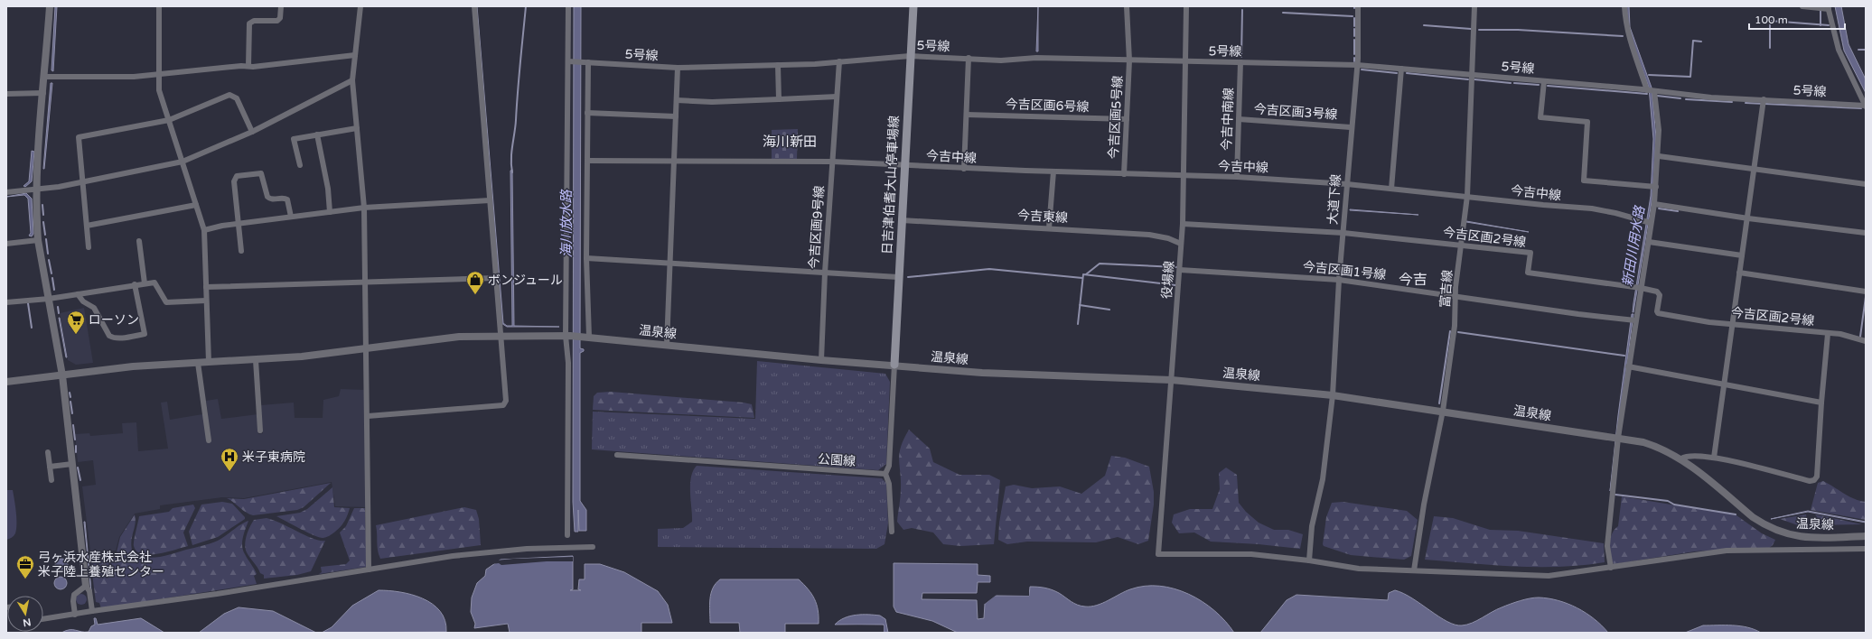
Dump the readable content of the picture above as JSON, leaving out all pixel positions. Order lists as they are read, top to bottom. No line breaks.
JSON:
{"streets":{"main road":["日吉津伯耆大山停車場線"],"street":["5号線","今吉区画6号線","今吉区画3号線","今吉区画5号線","今吉中南線","今吉中線","大道下線","今吉東線","今吉区画9号線","今吉区画2号線","今吉区画1号線","役場線","富吉線","温泉線","公園線"]},"crossings":[["5号線","今吉区画5号線"],["5号線","今吉中南線"],["5号線","日吉津伯耆大山停車場線"],["5号線","大道下線"],["5号線","今吉区画9号線"],["5号線","役場線"],["5号線","富吉線"],["今吉区画6号線","今吉区画5号線"],["今吉区画3号線","今吉中南線"],["今吉区画3号線","大道下線"],["今吉区画5号線","今吉中線"],["今吉中南線","今吉中線"],["今吉中線","日吉津伯耆大山停車場線"],["今吉中線","大道下線"],["今吉中線","今吉区画9号線"],["今吉中線","役場線"],["今吉中線","富吉線"],["日吉津伯耆大山停車場線","今吉東線"],["日吉津伯耆大山停車場線","温泉線"],["大道下線","今吉区画2号線"],["大道下線","今吉区画1号線"],["大道下線","役場線"],["大道下線","温泉線"],["今吉東線","役場線"],["今吉区画9号線","温泉線"],["今吉区画2号線","役場線"],["今吉区画2号線","富吉線"],["今吉区画1号線","役場線"],["今吉区画1号線","富吉線"],["役場線","温泉線"],["富吉線","温泉線"]],"districts":["海川新田","今吉"],"water":["海川放水路","新田川用水路"],"places":{"shop":["ボンジュール"],"supermarket":["ローソン"],"hospital":["米子東病院"],"office":["弓ヶ浜水産株式会社 米子陸上養殖センター"]},"scale_bar":"100 m","north":"bottom"}
